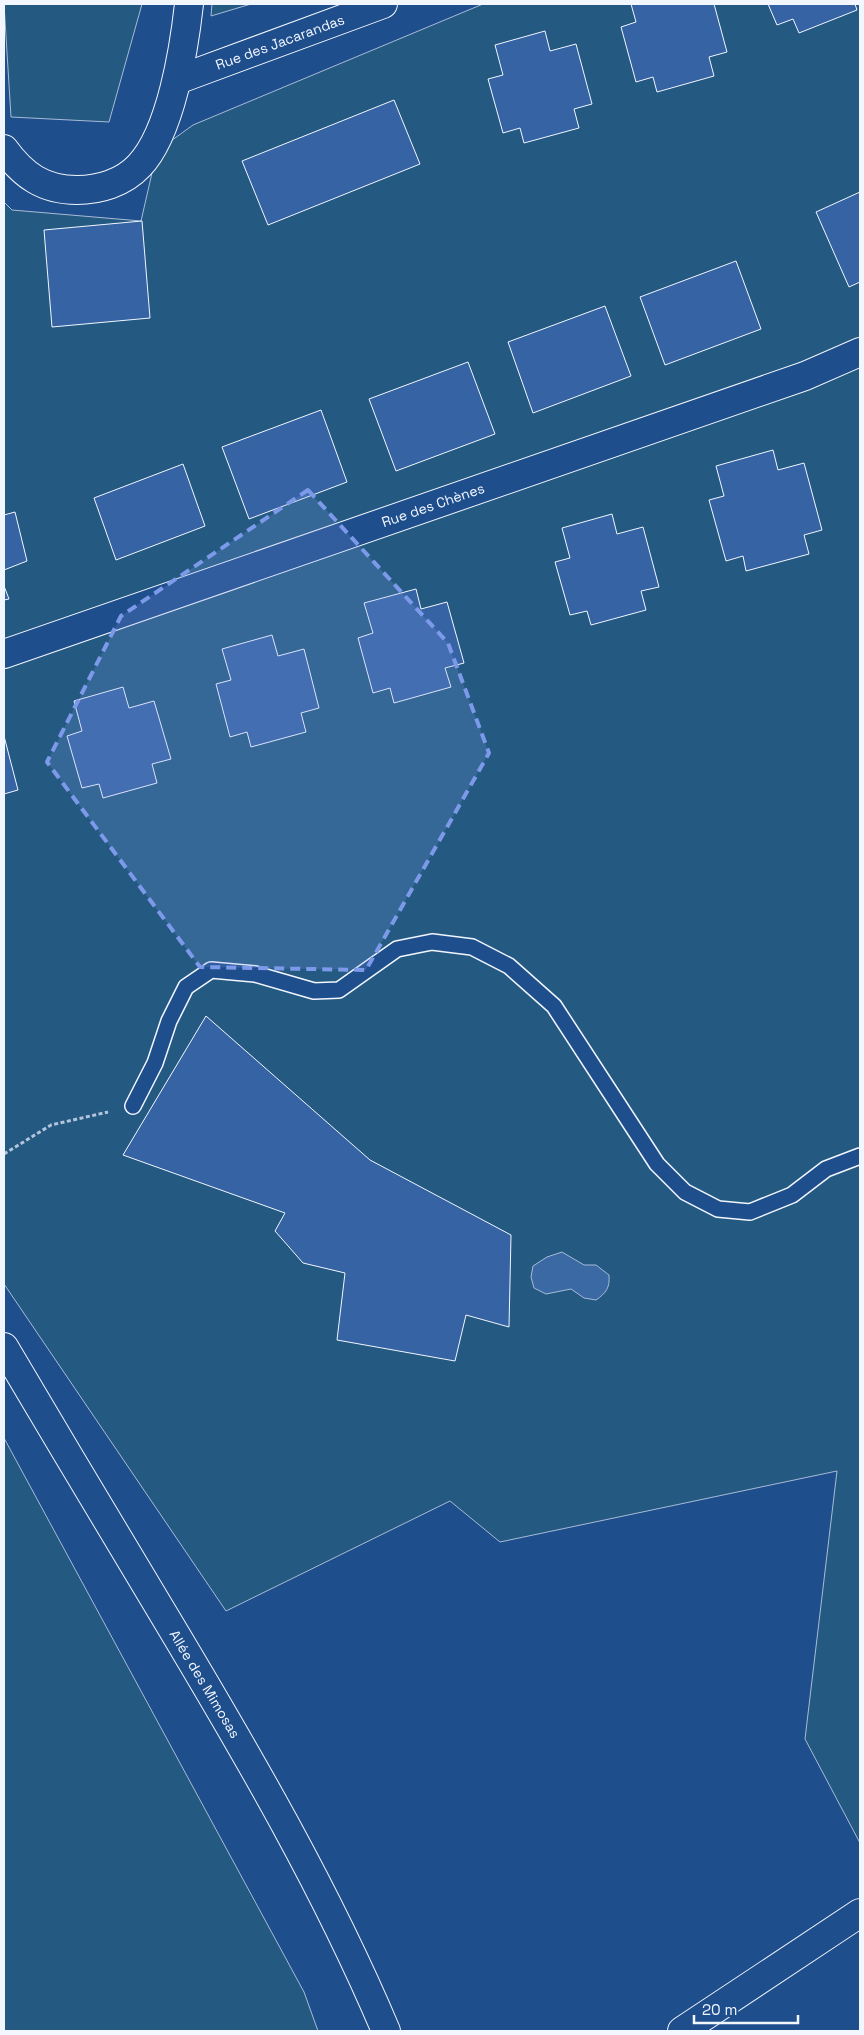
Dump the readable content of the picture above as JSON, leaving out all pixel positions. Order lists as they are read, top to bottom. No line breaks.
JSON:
{"streets":{"street":["Rue des Jacarandas","Rue des Chènes","Allée des Mimosas"]},"scale_bar":"20 m"}
